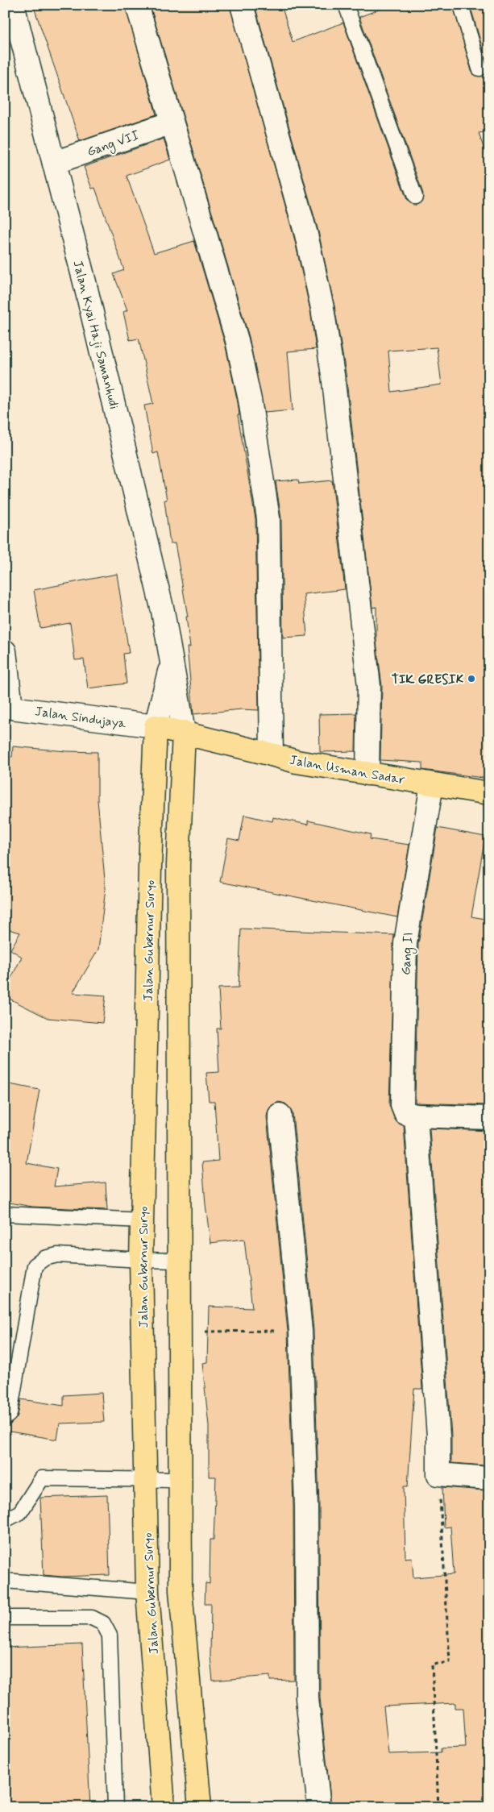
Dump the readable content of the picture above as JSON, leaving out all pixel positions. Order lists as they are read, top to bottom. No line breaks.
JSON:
{"streets":{"highway":["Jalan Usman Sadar","Jalan Gubernur Suryo"],"street":["Gang VII","Jalan Kyai Haji Samanhudi","Jalan Sindujaya","Gang II"]},"crossings":[["Gang VII","Jalan Kyai Haji Samanhudi"],["Jalan Kyai Haji Samanhudi","Jalan Sindujaya"],["Jalan Kyai Haji Samanhudi","Jalan Usman Sadar"],["Jalan Kyai Haji Samanhudi","Jalan Gubernur Suryo"],["Jalan Sindujaya","Jalan Usman Sadar"],["Jalan Sindujaya","Jalan Gubernur Suryo"],["Jalan Usman Sadar","Jalan Gubernur Suryo"],["Jalan Usman Sadar","Gang II"]],"places":["TIK GRESIK"]}
